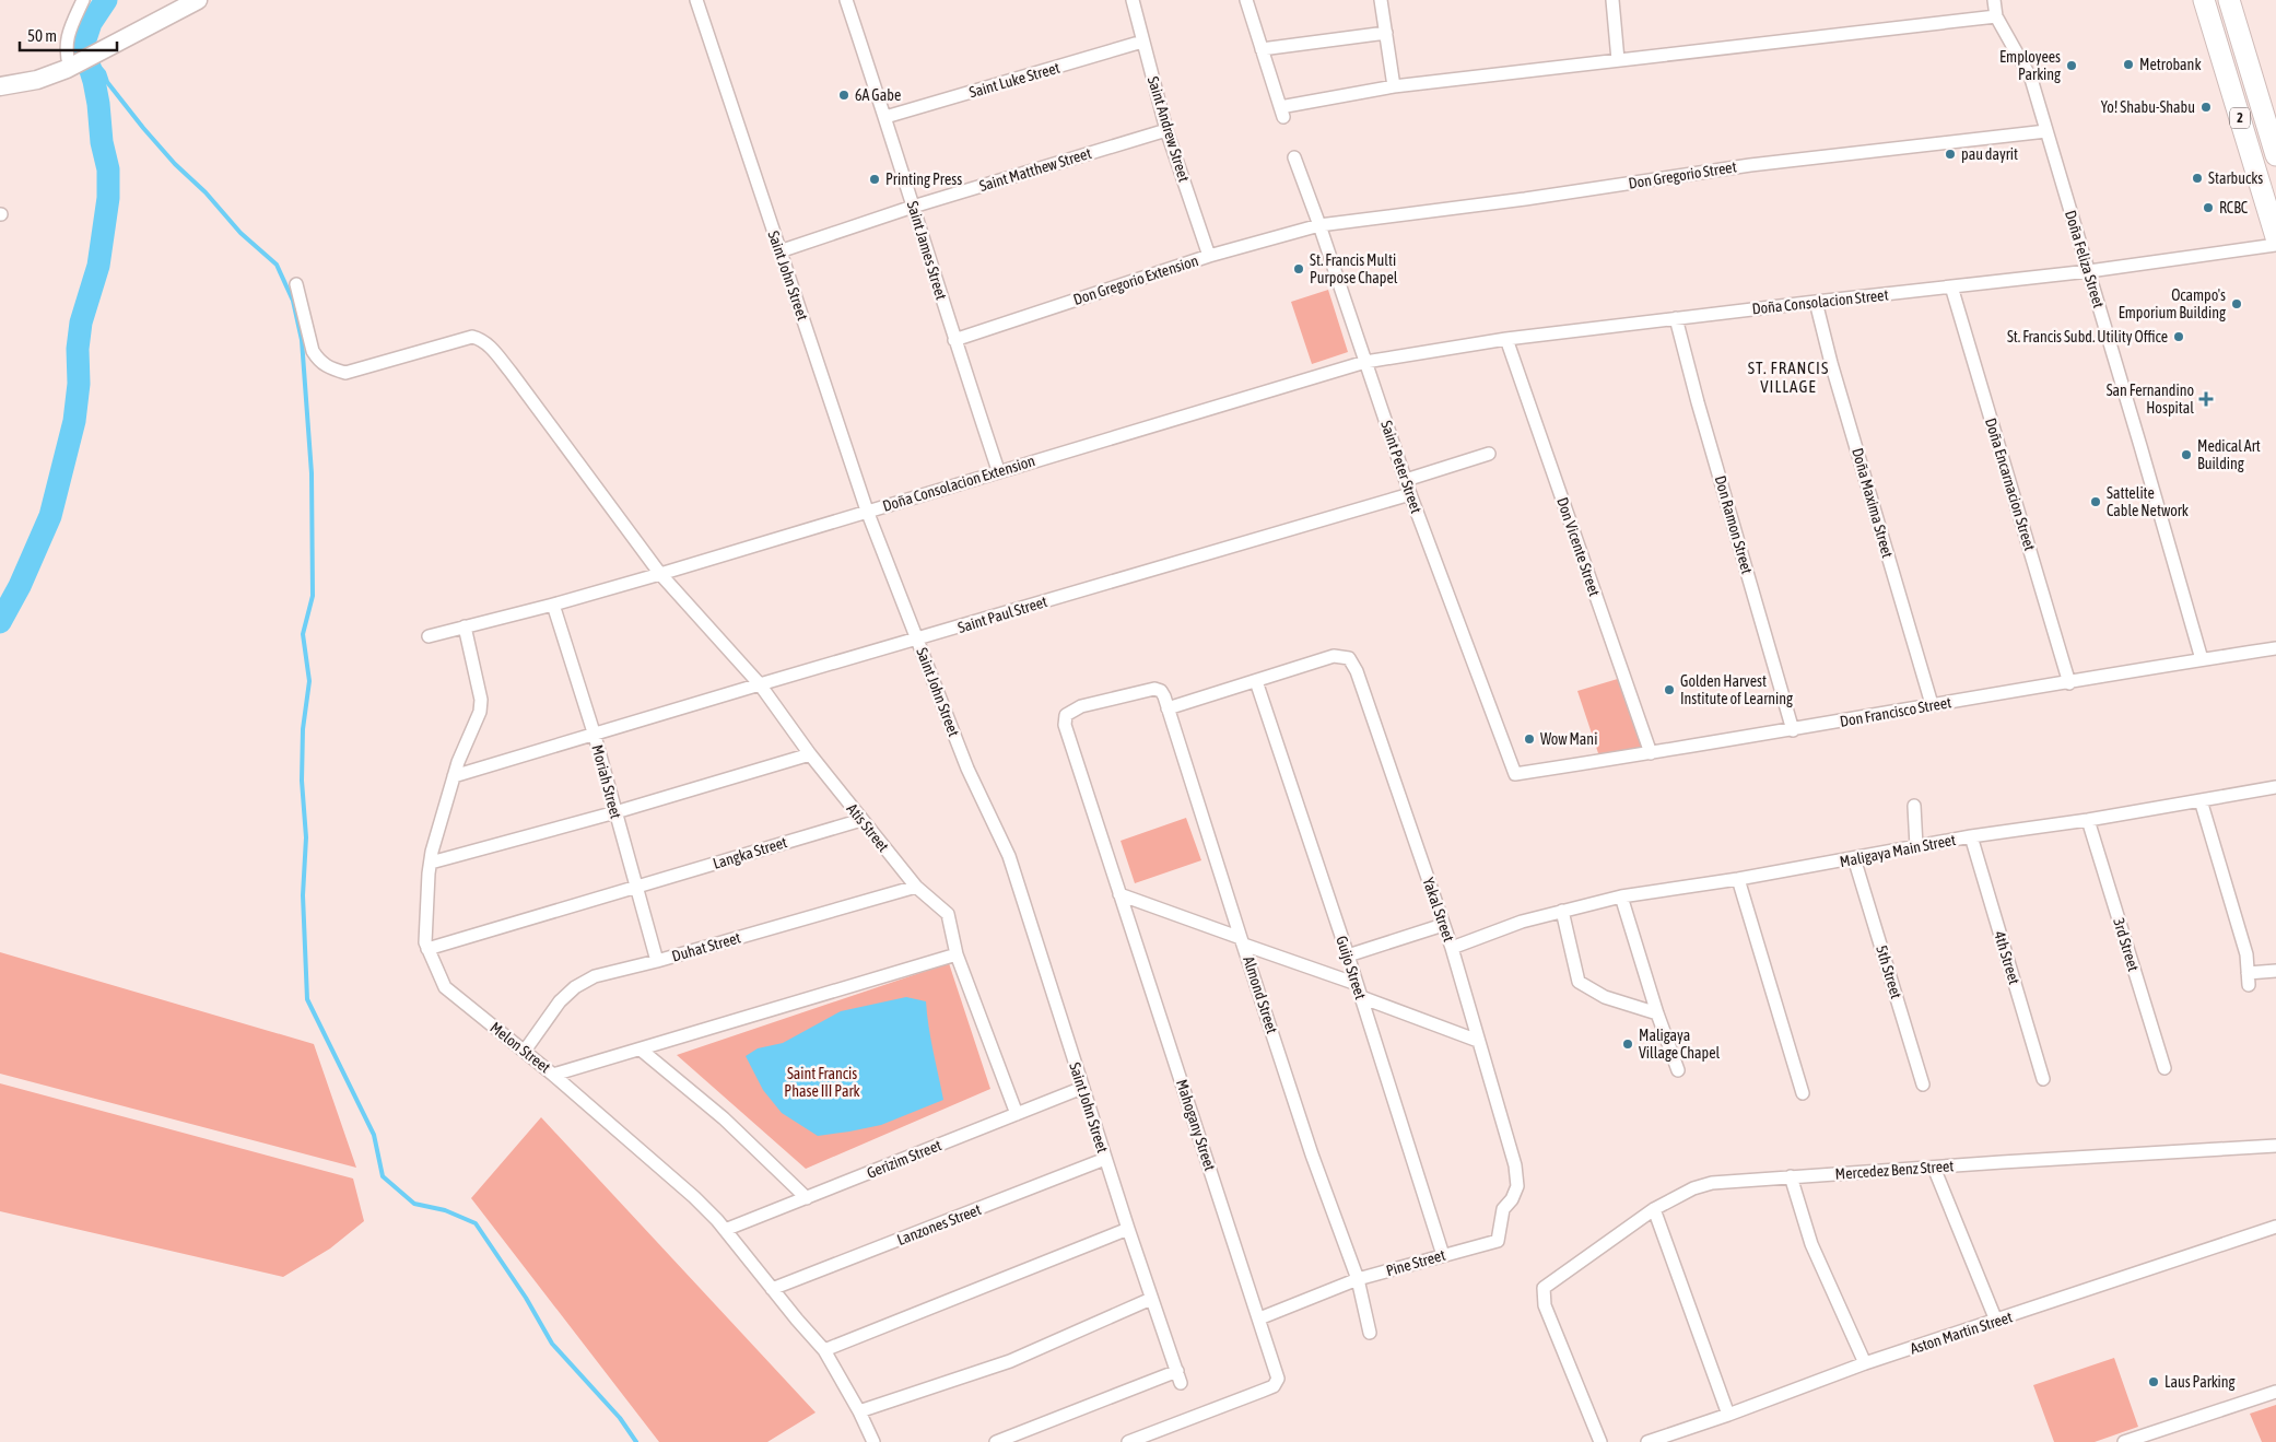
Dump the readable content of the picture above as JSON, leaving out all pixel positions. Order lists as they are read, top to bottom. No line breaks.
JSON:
{"streets":{"highway":["2"],"street":["Saint Luke Street","Saint Andrew Street","Saint Matthew Street","Don Gregorio Street","Saint James Street","Doña Feliza Street","Saint John Street","Don Gregorio Extension","Doña Consolacion Street","Saint Peter Street","Doña Consolacion Extension","Doña Encarnacion Street","Doña Maxima Street","Don Ramon Street","Don Vicente Street","Saint Paul Street","Don Francisco Street","Moriah Street","Atis Street","Maligaya Main Street","Langka Street","Yakal Street","3rd Street","Duhat Street","4th Street","Guijo Street","5th Street","Almond Street","Melon Street","Mahogany Street","Gerizim Street","Mercedez Benz Street","Lanzones Street","Pine Street","Aston Martin Street"]},"crossings":[["Saint Luke Street","Saint Andrew Street"],["Saint Luke Street","Saint James Street"],["Saint Andrew Street","Saint Matthew Street"],["Saint Andrew Street","Don Gregorio Extension"],["Saint Matthew Street","Saint James Street"],["Saint Matthew Street","Saint John Street"],["Don Gregorio Street","Doña Feliza Street"],["Don Gregorio Street","Don Gregorio Extension"],["Don Gregorio Street","Saint Peter Street"],["Saint James Street","Don Gregorio Extension"],["Saint James Street","Doña Consolacion Extension"],["Doña Feliza Street","Doña Consolacion Street"],["Doña Feliza Street","Don Francisco Street"],["Saint John Street","Doña Consolacion Extension"],["Saint John Street","Saint Paul Street"],["Saint John Street","Gerizim Street"],["Saint John Street","Lanzones Street"],["Don Gregorio Extension","Saint Peter Street"],["Doña Consolacion Street","Saint Peter Street"],["Doña Consolacion Street","Doña Consolacion Extension"],["Doña Consolacion Street","Doña Encarnacion Street"],["Doña Consolacion Street","Doña Maxima Street"],["Doña Consolacion Street","Don Ramon Street"],["Doña Consolacion Street","Don Vicente Street"],["Saint Peter Street","Doña Consolacion Extension"],["Saint Peter Street","Saint Paul Street"],["Saint Peter Street","Don Francisco Street"],["Doña Consolacion Extension","Moriah Street"],["Doña Consolacion Extension","Atis Street"],["Doña Consolacion Extension","Melon Street"],["Doña Encarnacion Street","Don Francisco Street"],["Doña Maxima Street","Don Francisco Street"],["Don Ramon Street","Don Francisco Street"],["Don Vicente Street","Don Francisco Street"],["Saint Paul Street","Moriah Street"],["Saint Paul Street","Atis Street"],["Saint Paul Street","Melon Street"],["Moriah Street","Langka Street"],["Moriah Street","Duhat Street"],["Atis Street","Langka Street"],["Atis Street","Duhat Street"],["Atis Street","Melon Street"],["Atis Street","Gerizim Street"],["Maligaya Main Street","Yakal Street"],["Maligaya Main Street","3rd Street"],["Maligaya Main Street","4th Street"],["Maligaya Main Street","5th Street"],["Langka Street","Melon Street"],["Yakal Street","Guijo Street"],["Yakal Street","Pine Street"],["Duhat Street","Melon Street"],["Guijo Street","Pine Street"],["Almond Street","Mahogany Street"],["Almond Street","Pine Street"],["Mahogany Street","Pine Street"]],"districts":["ST. FRANCIS VILLAGE"],"parks":["Saint Francis Phase III Park"],"places":{"other":["Metrobank","Employees Parking","6A Gabe","Yo! Shabu-Shabu","pau dayrit","Starbucks","Printing Press","RCBC","St. Francis Multi Purpose Chapel","Ocampo's Emporium Building","St. Francis Subd. Utility Office","Medical Art Building","Sattelite Cable Network","Golden Harvest Institute of Learning","Wow Mani","Maligaya Village Chapel","Laus Parking"],"health":["San Fernandino Hospital"]},"scale_bar":"50 m"}
